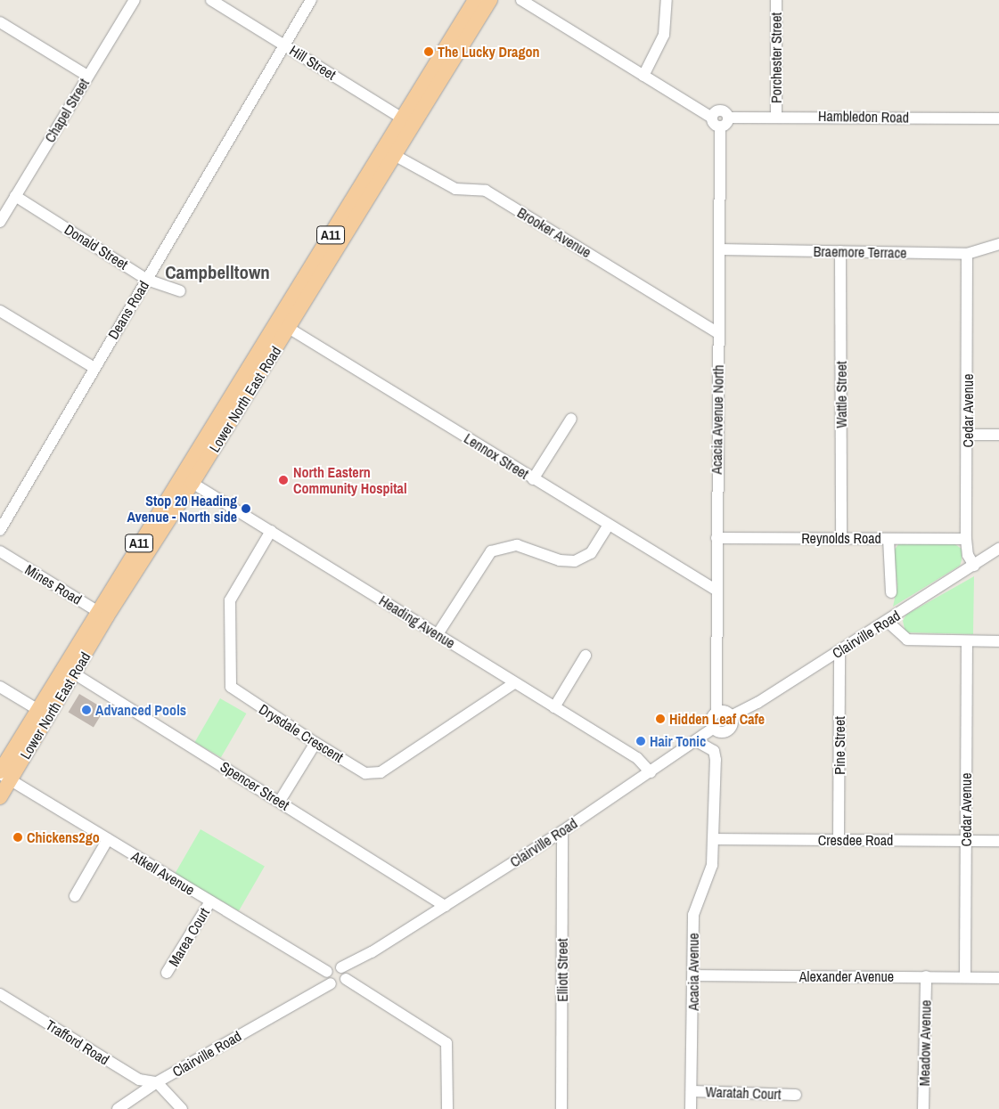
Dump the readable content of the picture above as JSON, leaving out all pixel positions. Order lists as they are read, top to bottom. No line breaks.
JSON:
{"streets":{"main road":["A11","Lower North East Road"],"street":["Porchester Street","Hill Street","Chapel Street","Hambledon Road","Brooker Avenue","Donald Street","Braemore Terrace","Deans Road","Wattle Street","Cedar Avenue","Acacia Avenue North","Lennox Street","Reynolds Road","Mines Road","Heading Avenue","Clairville Road","Drysdale Crescent","Pine Street","Spencer Street","Cresdee Road","Atkell Avenue","Marea Court","Elliott Street","Acacia Avenue","Alexander Avenue","Trafford Road","Meadow Avenue","Waratah Court"]},"crossings":[["Porchester Street","Hambledon Road"],["Hill Street","Deans Road"],["Hill Street","Lower North East Road"],["Chapel Street","Donald Street"],["Hambledon Road","Acacia Avenue North"],["Brooker Avenue","Lower North East Road"],["Brooker Avenue","Acacia Avenue North"],["Donald Street","Deans Road"],["Braemore Terrace","Wattle Street"],["Braemore Terrace","Cedar Avenue"],["Braemore Terrace","Acacia Avenue North"],["Wattle Street","Reynolds Road"],["Lower North East Road","Lennox Street"],["Lower North East Road","Mines Road"],["Lower North East Road","Heading Avenue"],["Lower North East Road","Spencer Street"],["Lower North East Road","Atkell Avenue"],["Cedar Avenue","Reynolds Road"],["Cedar Avenue","Clairville Road"],["Cedar Avenue","Cresdee Road"],["Cedar Avenue","Alexander Avenue"],["Acacia Avenue North","Lennox Street"],["Acacia Avenue North","Reynolds Road"],["Acacia Avenue North","Clairville Road"],["Heading Avenue","Clairville Road"],["Heading Avenue","Drysdale Crescent"],["Clairville Road","Pine Street"],["Clairville Road","Spencer Street"],["Clairville Road","Atkell Avenue"],["Clairville Road","Elliott Street"],["Clairville Road","Trafford Road"],["Pine Street","Cresdee Road"],["Cresdee Road","Acacia Avenue"],["Atkell Avenue","Marea Court"],["Acacia Avenue","Alexander Avenue"],["Acacia Avenue","Waratah Court"],["Alexander Avenue","Meadow Avenue"]],"districts":["Campbelltown"],"places":["The Lucky Dragon","North Eastern Community Hospital","Stop 20 Heading Avenue - North side","Advanced Pools","Hidden Leaf Cafe","Hair Tonic","Chickens2go"]}
